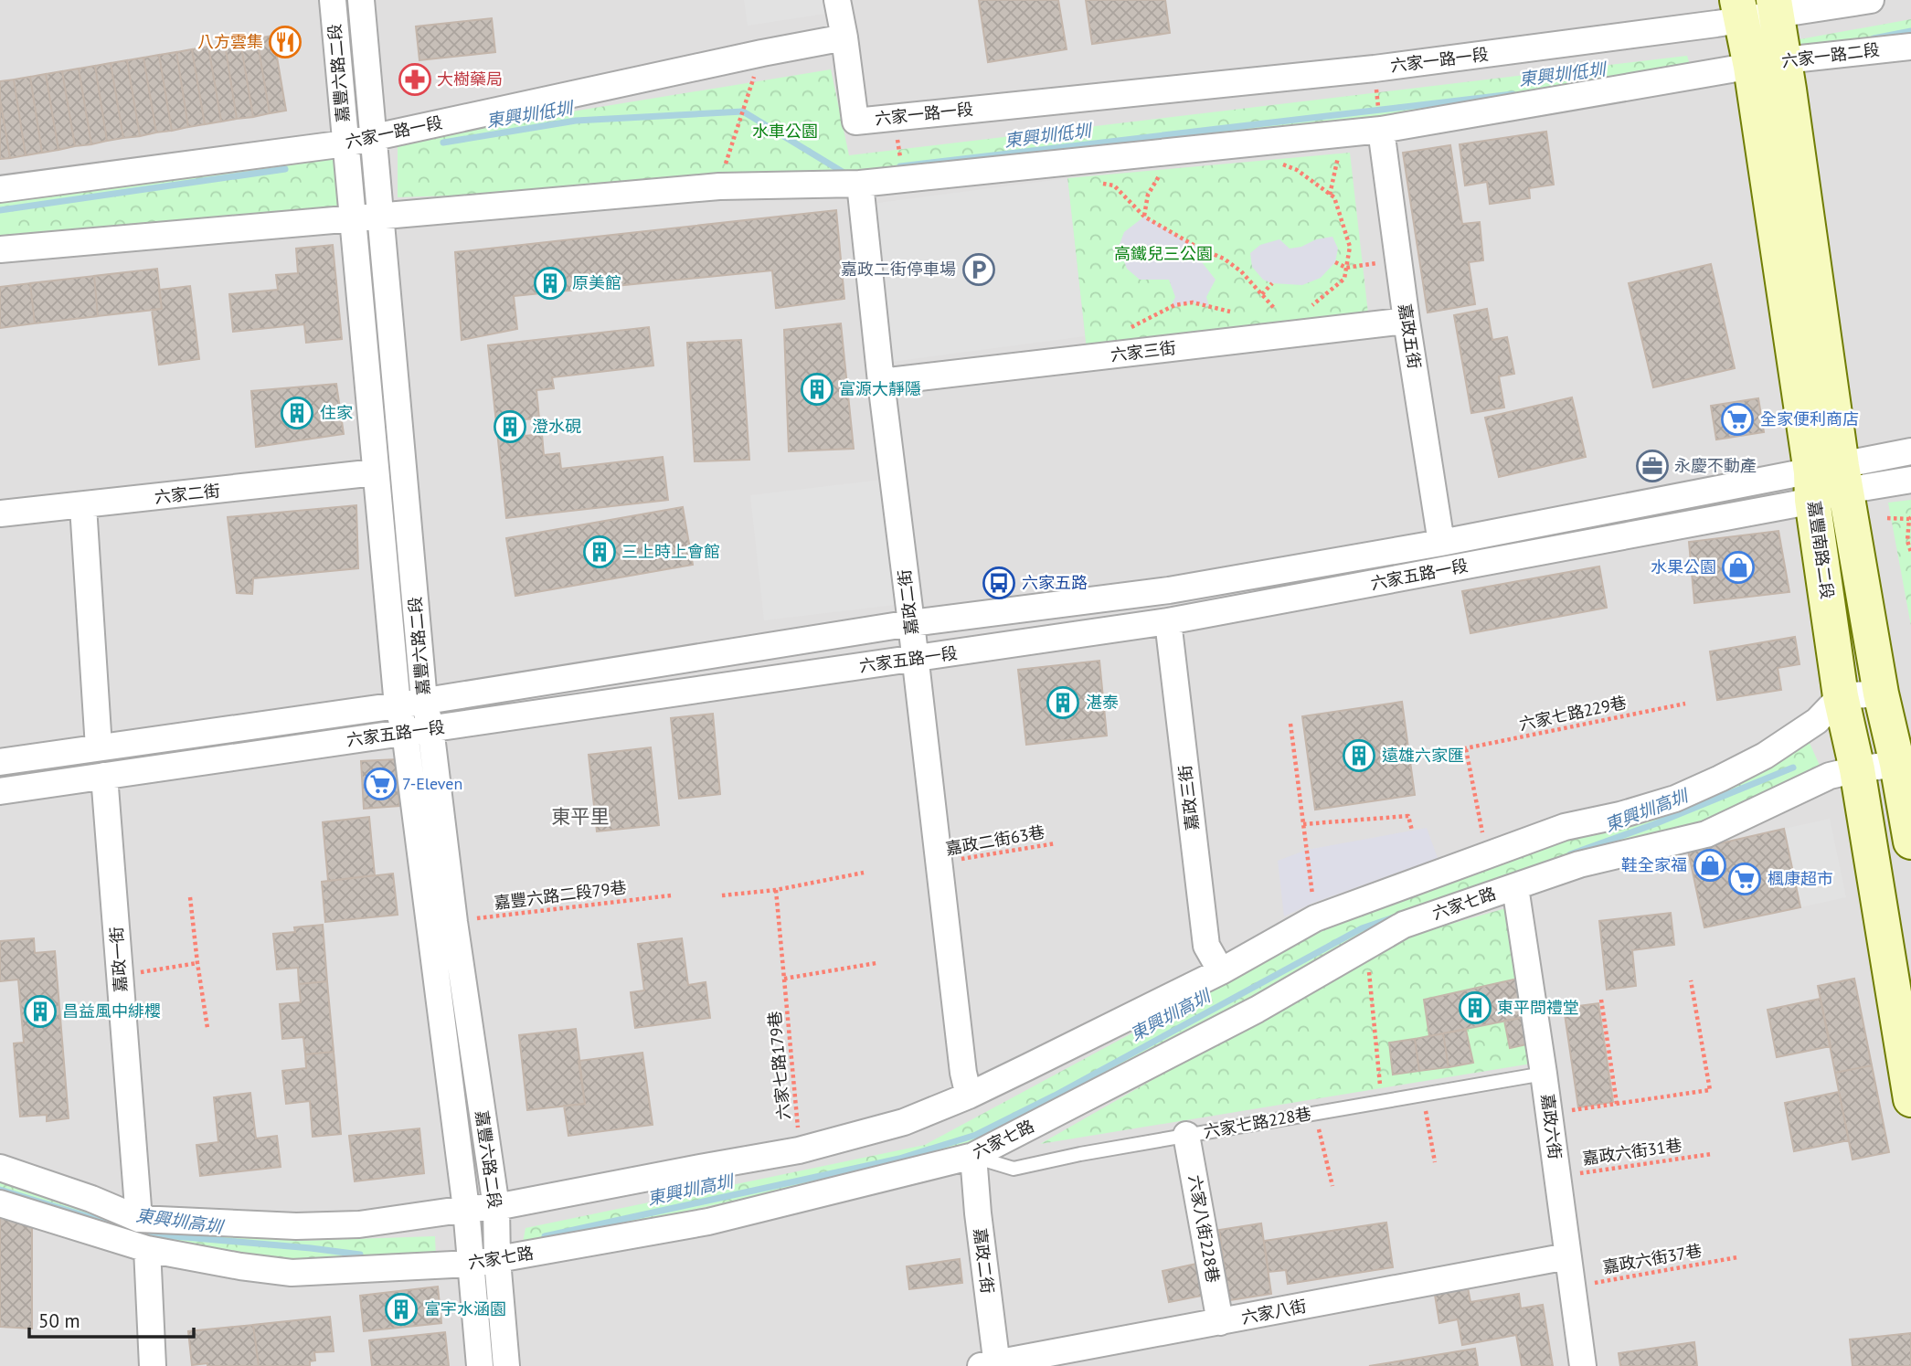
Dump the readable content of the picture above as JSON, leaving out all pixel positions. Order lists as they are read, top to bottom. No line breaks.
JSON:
{"streets":{"street":["六家一路二段","六家一路一段","嘉豐六路二段","嘉政五街","六家三街","六家二街","嘉豐南路二段","六家五路一段","嘉政二街","嘉政三街","六家七路","嘉政一街","嘉政六街","六家八街228巷","六家八街"],"lane":["六家七路228巷"],"path":["六家七路229巷","嘉政二街63巷","嘉豐六路二段79巷","六家七路179巷","嘉政六街31巷","嘉政六街37巷"]},"crossings":[["六家一路二段","嘉豐南路二段"],["六家一路一段","嘉豐六路二段"],["六家一路一段","嘉豐南路二段"],["嘉豐六路二段","六家二街"],["嘉豐六路二段","六家五路一段"],["嘉豐六路二段","嘉豐六路二段79巷"],["嘉豐六路二段","六家七路"],["嘉政五街","六家三街"],["嘉政五街","六家五路一段"],["六家三街","嘉政二街"],["嘉豐南路二段","六家五路一段"],["嘉豐南路二段","六家七路"],["六家五路一段","嘉政二街"],["六家五路一段","嘉政三街"],["六家五路一段","嘉政一街"],["嘉政二街","嘉政二街63巷"],["嘉政二街","六家七路"],["嘉政二街","六家七路228巷"],["嘉政二街","六家八街"],["六家七路","六家七路228巷"],["六家七路","嘉政六街"],["六家七路228巷","嘉政六街"],["六家七路228巷","六家八街228巷"],["嘉政六街","嘉政六街31巷"],["嘉政六街","嘉政六街37巷"],["嘉政六街","六家八街"],["六家八街228巷","六家八街"]],"districts":["東平里"],"water":["東興圳低圳","東興圳高圳"],"parks":["水車公園","高鐵兒三公園"],"places":{"restaurant":["八方雲集"],"pharmacy":["大樹藥局"],"parking":["嘉政二街停車場"],"building":["原美館","富源大靜隱","住家","澄水硯","三上時上會館","湛泰","遠雄六家匯","東平問禮堂","昌益風中緋櫻","富宇水涵園"],"supermarket":["全家便利商店","7-Eleven","楓康超市"],"office":["永慶不動產"],"shop":["水果公園","鞋全家福"],"bus stop":["六家五路"]},"scale_bar":"50 m"}
